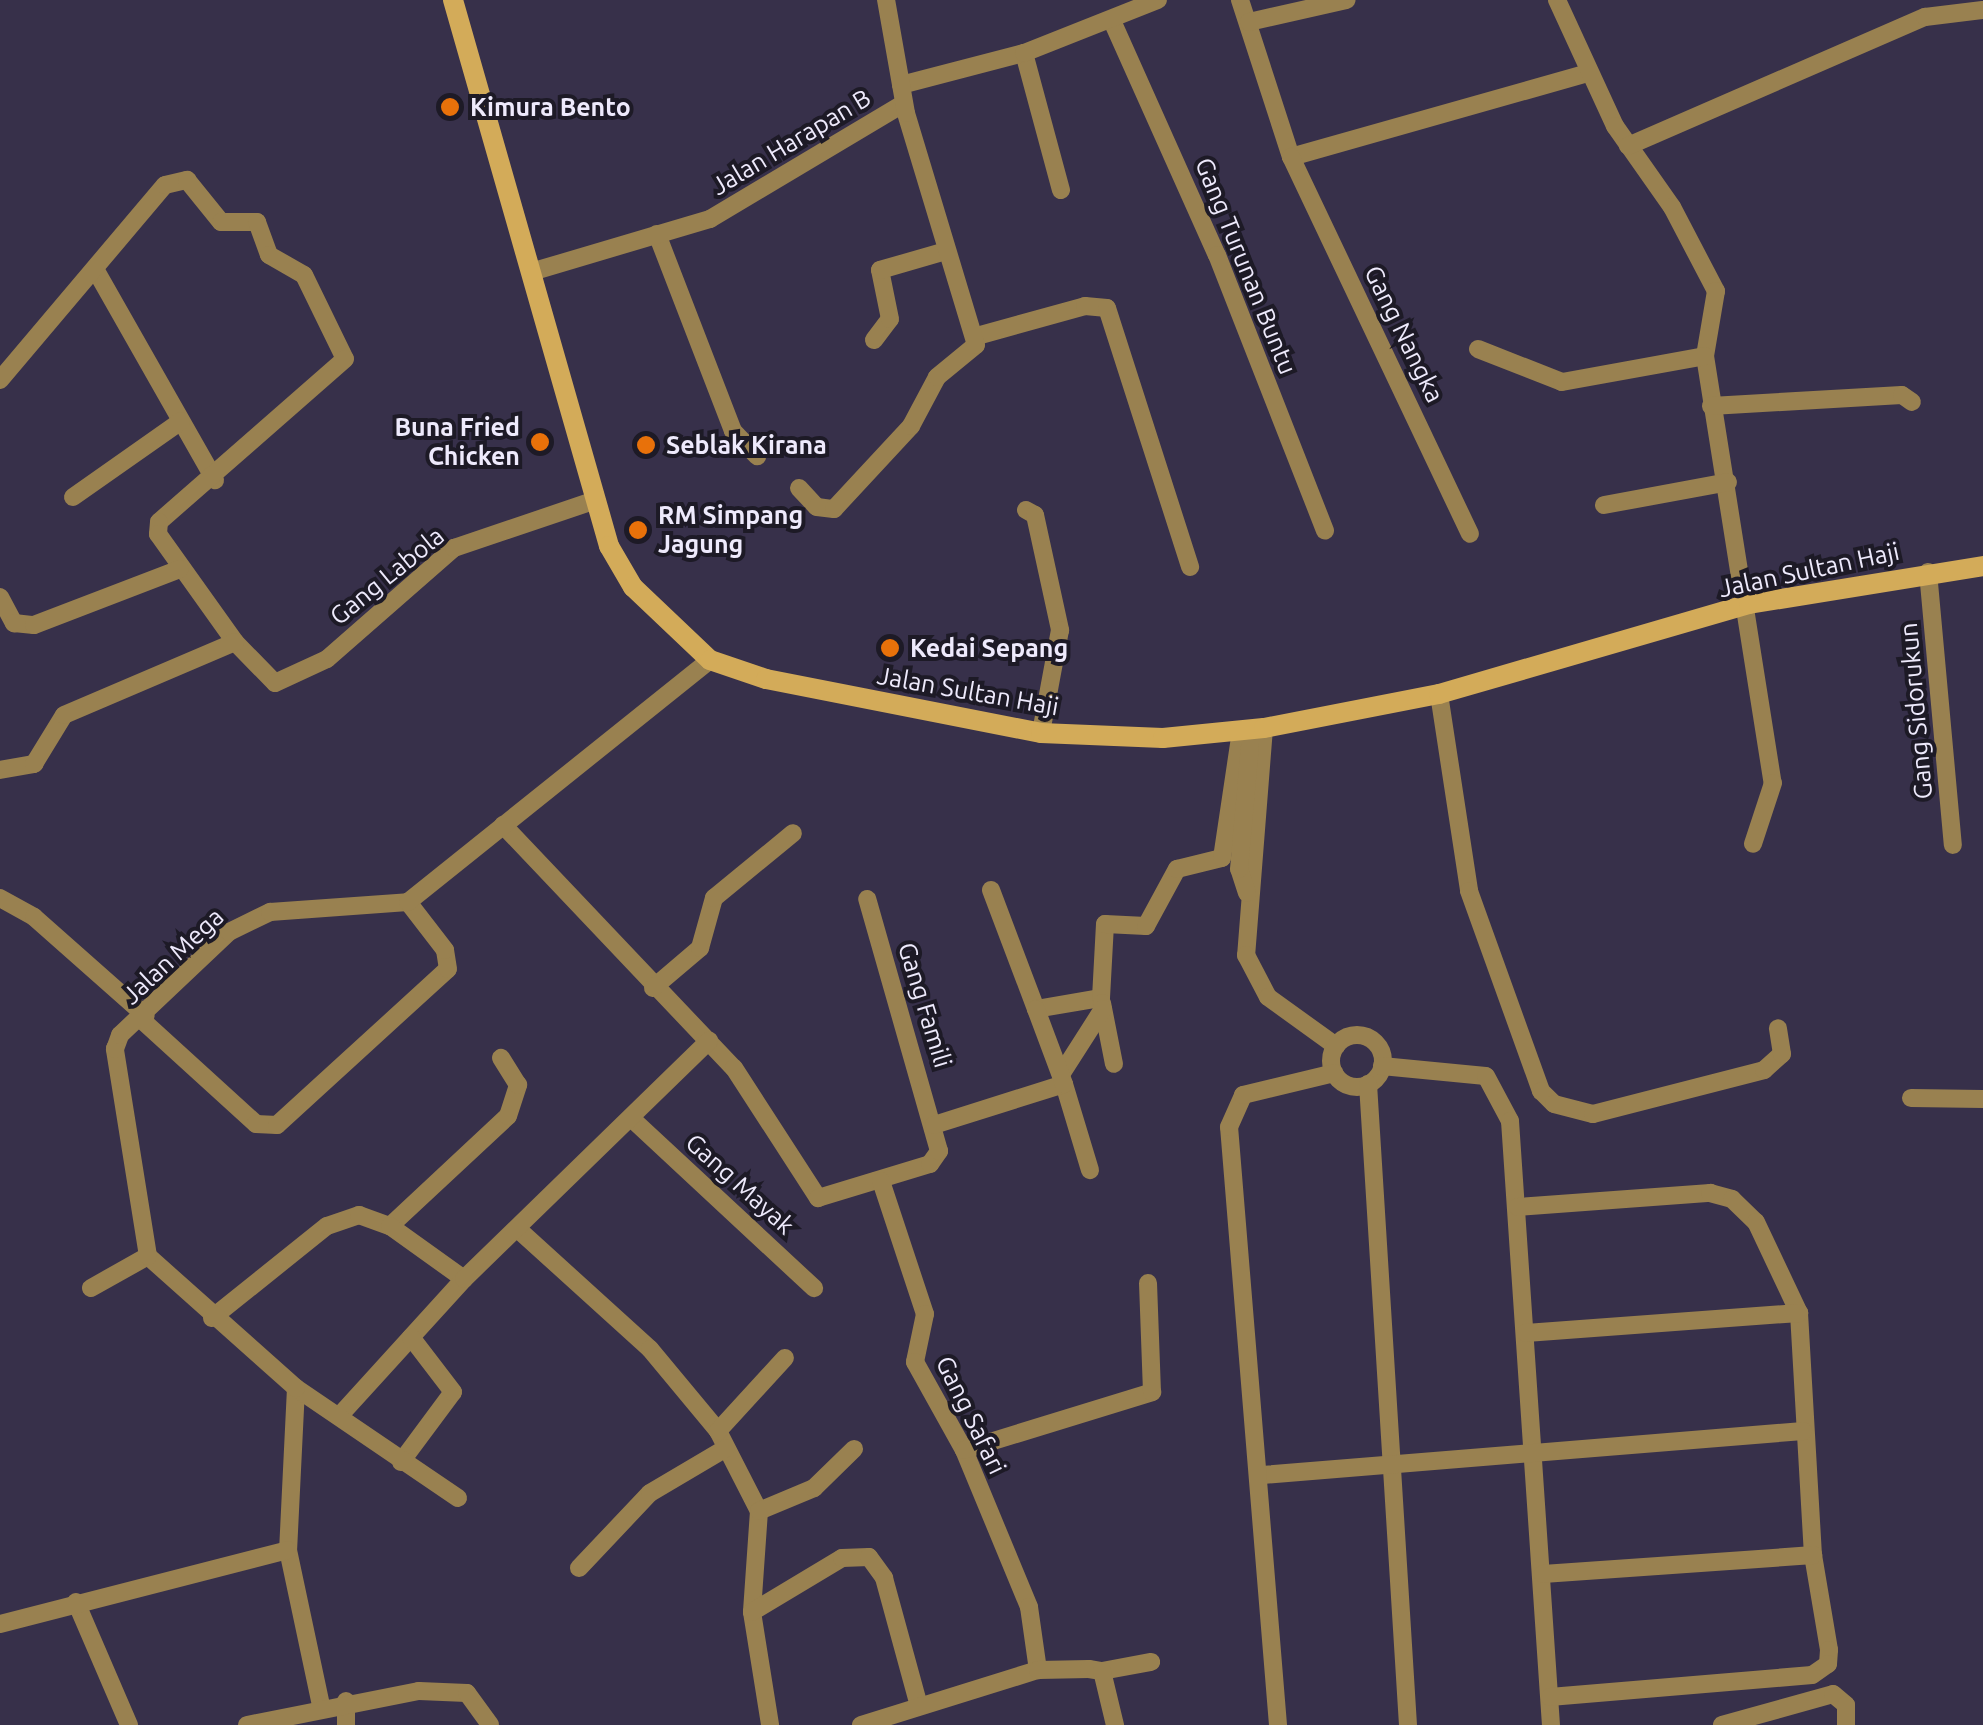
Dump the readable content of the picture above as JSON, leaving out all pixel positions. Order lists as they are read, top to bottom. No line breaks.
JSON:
{"streets":{"street":["Jalan Harapan B","Gang Turunan Buntu","Gang Nangka","Jalan Sultan Haji","Gang Labola","Gang Sidorukun","Jalan Mega","Gang Famili","Gang Mayak","Gang Safari"]},"crossings":[["Jalan Harapan B","Jalan Sultan Haji"],["Jalan Sultan Haji","Gang Labola"],["Jalan Sultan Haji","Gang Sidorukun"]],"places":["Kimura Bento","Buna Fried Chicken","Seblak Kirana","RM Simpang Jagung","Kedai Sepang"]}
